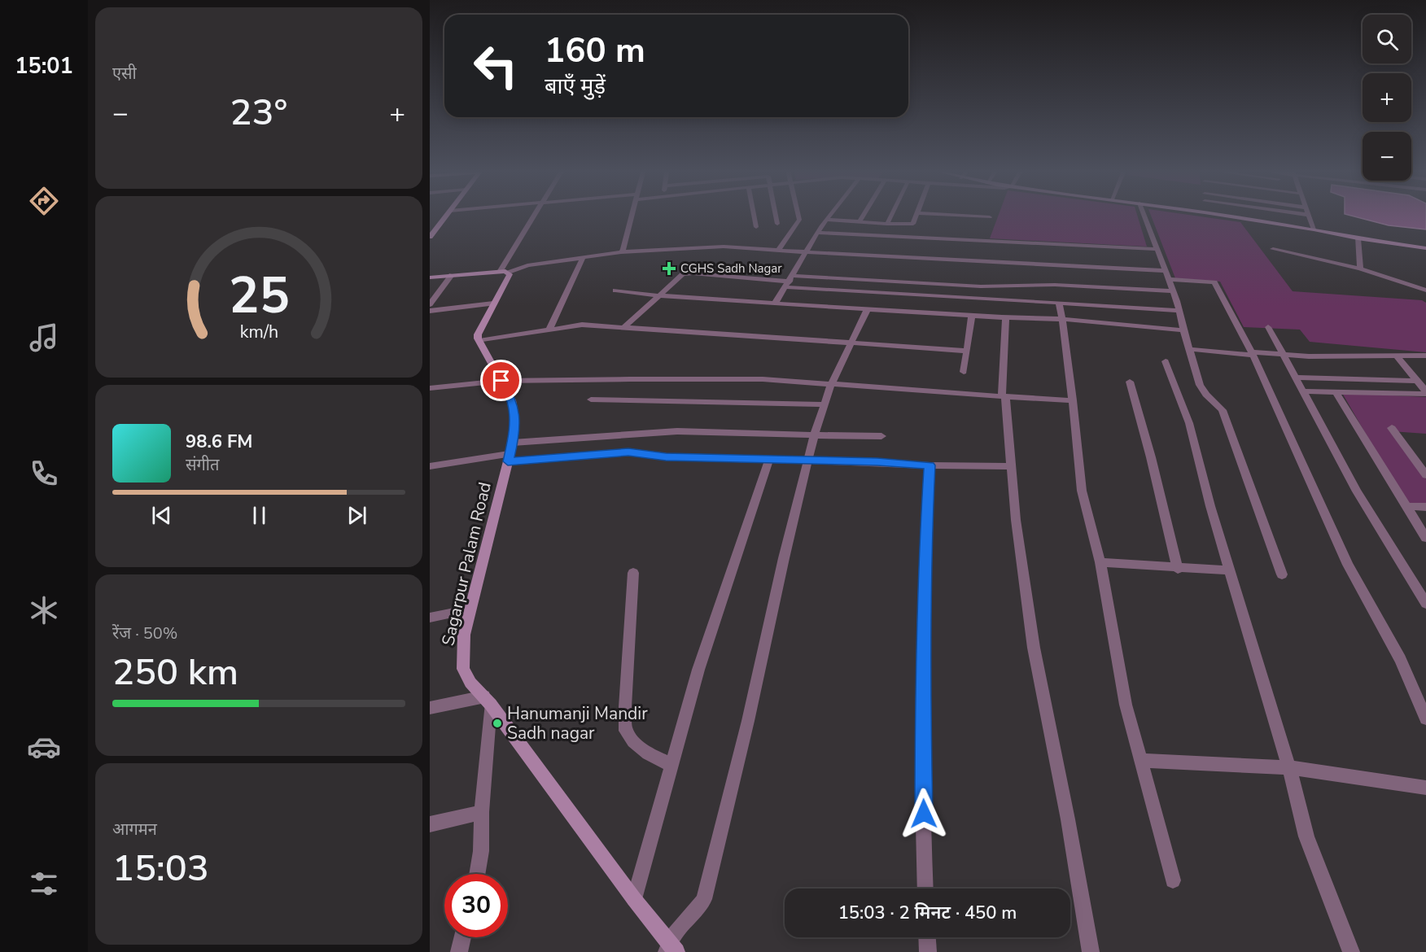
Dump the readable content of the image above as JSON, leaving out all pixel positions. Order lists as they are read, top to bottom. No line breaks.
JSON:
{"streets":{"street":["Sagarpur Palam Road"]},"places":{"health":["CGHS Sadh Nagar"],"other":["Hanumanji Mandir Sadh nagar"]},"page":{"tabs":"15:01","tile":["एसी",["रेंज · 50%","250 km"],["आगमन","15:03"]],"map_buttons":["+","−"],"turn":["160 m","बाएँ मुड़ें"],"heat":["−","23°","+"],"song":["98.6 FM","संगीत"],"limit":"30","trip":"15:03 · 2 मिनट · 450 m","gauge":["25","km/h"]}}
